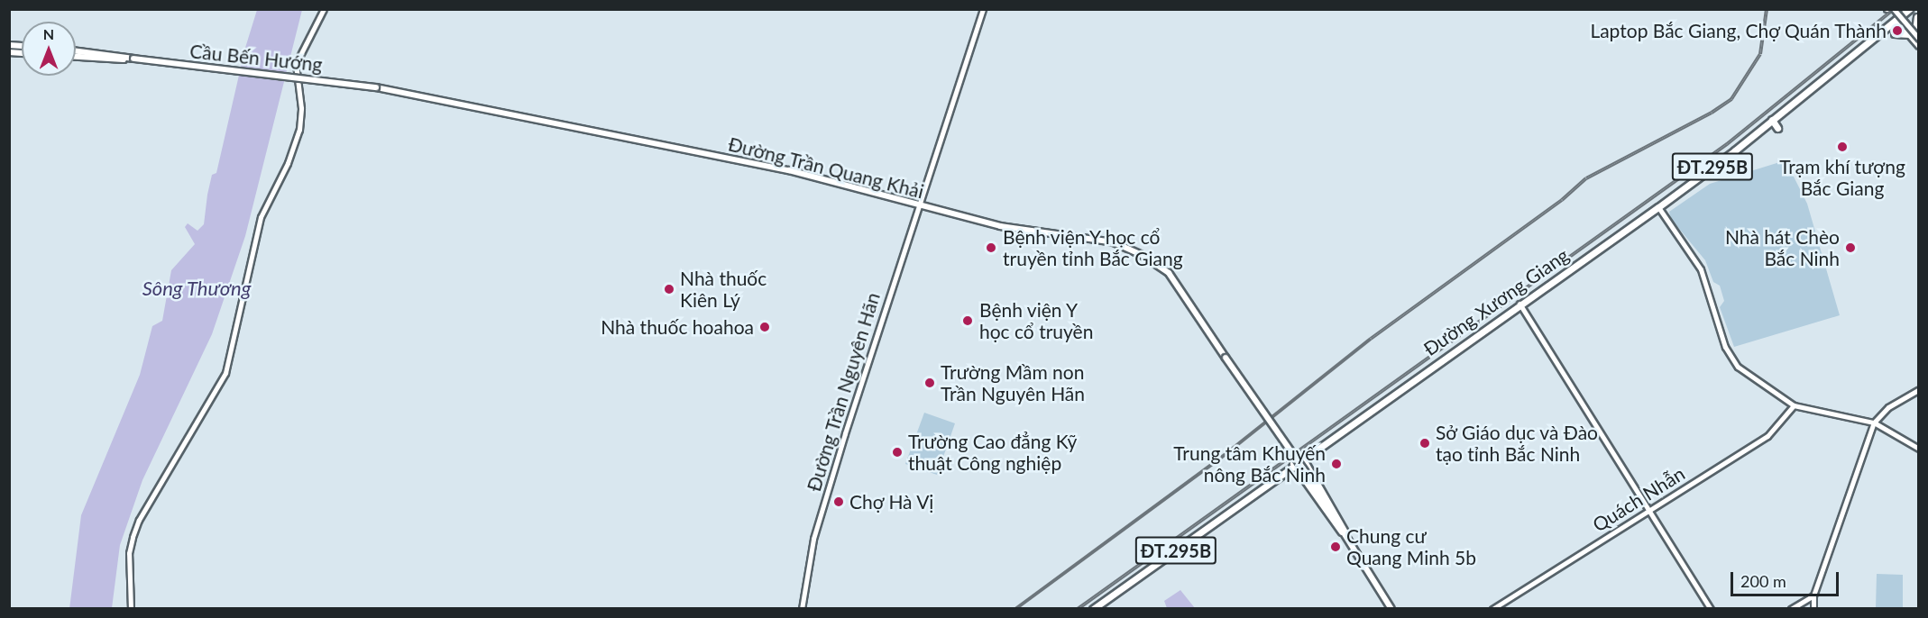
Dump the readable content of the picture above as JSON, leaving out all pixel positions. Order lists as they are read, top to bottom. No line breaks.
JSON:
{"streets":{"main road":["Cầu Bến Hướng","ĐT.295B","Đường Trần Quang Khải","Đường Xương Giang"],"street":["Đường Trần Nguyên Hãn","Quách Nhẫn"]},"crossings":[["Cầu Bến Hướng","Đường Trần Quang Khải"],["Đường Trần Quang Khải","Đường Trần Nguyên Hãn"]],"water":["Sông Thương"],"places":["Laptop Bắc Giang, Chợ Quán Thành","Trạm khí tượng Bắc Giang","Bệnh viện Y học cổ truyền tỉnh Bắc Giang","Nhà hát Chèo Bắc Ninh","Nhà thuốc Kiên Lý","Bệnh viện Y học cổ truyền","Nhà thuốc hoahoa","Trường Mầm non Trần Nguyên Hãn","Sở Giáo dục và Đào tạo tỉnh Bắc Ninh","Trường Cao đẳng Kỹ thuật Công nghiệp","Trung tâm Khuyến nông Bắc Ninh","Chợ Hà Vị","Chung cư Quang Minh 5b"],"scale_bar":"200 m","north":"top"}
